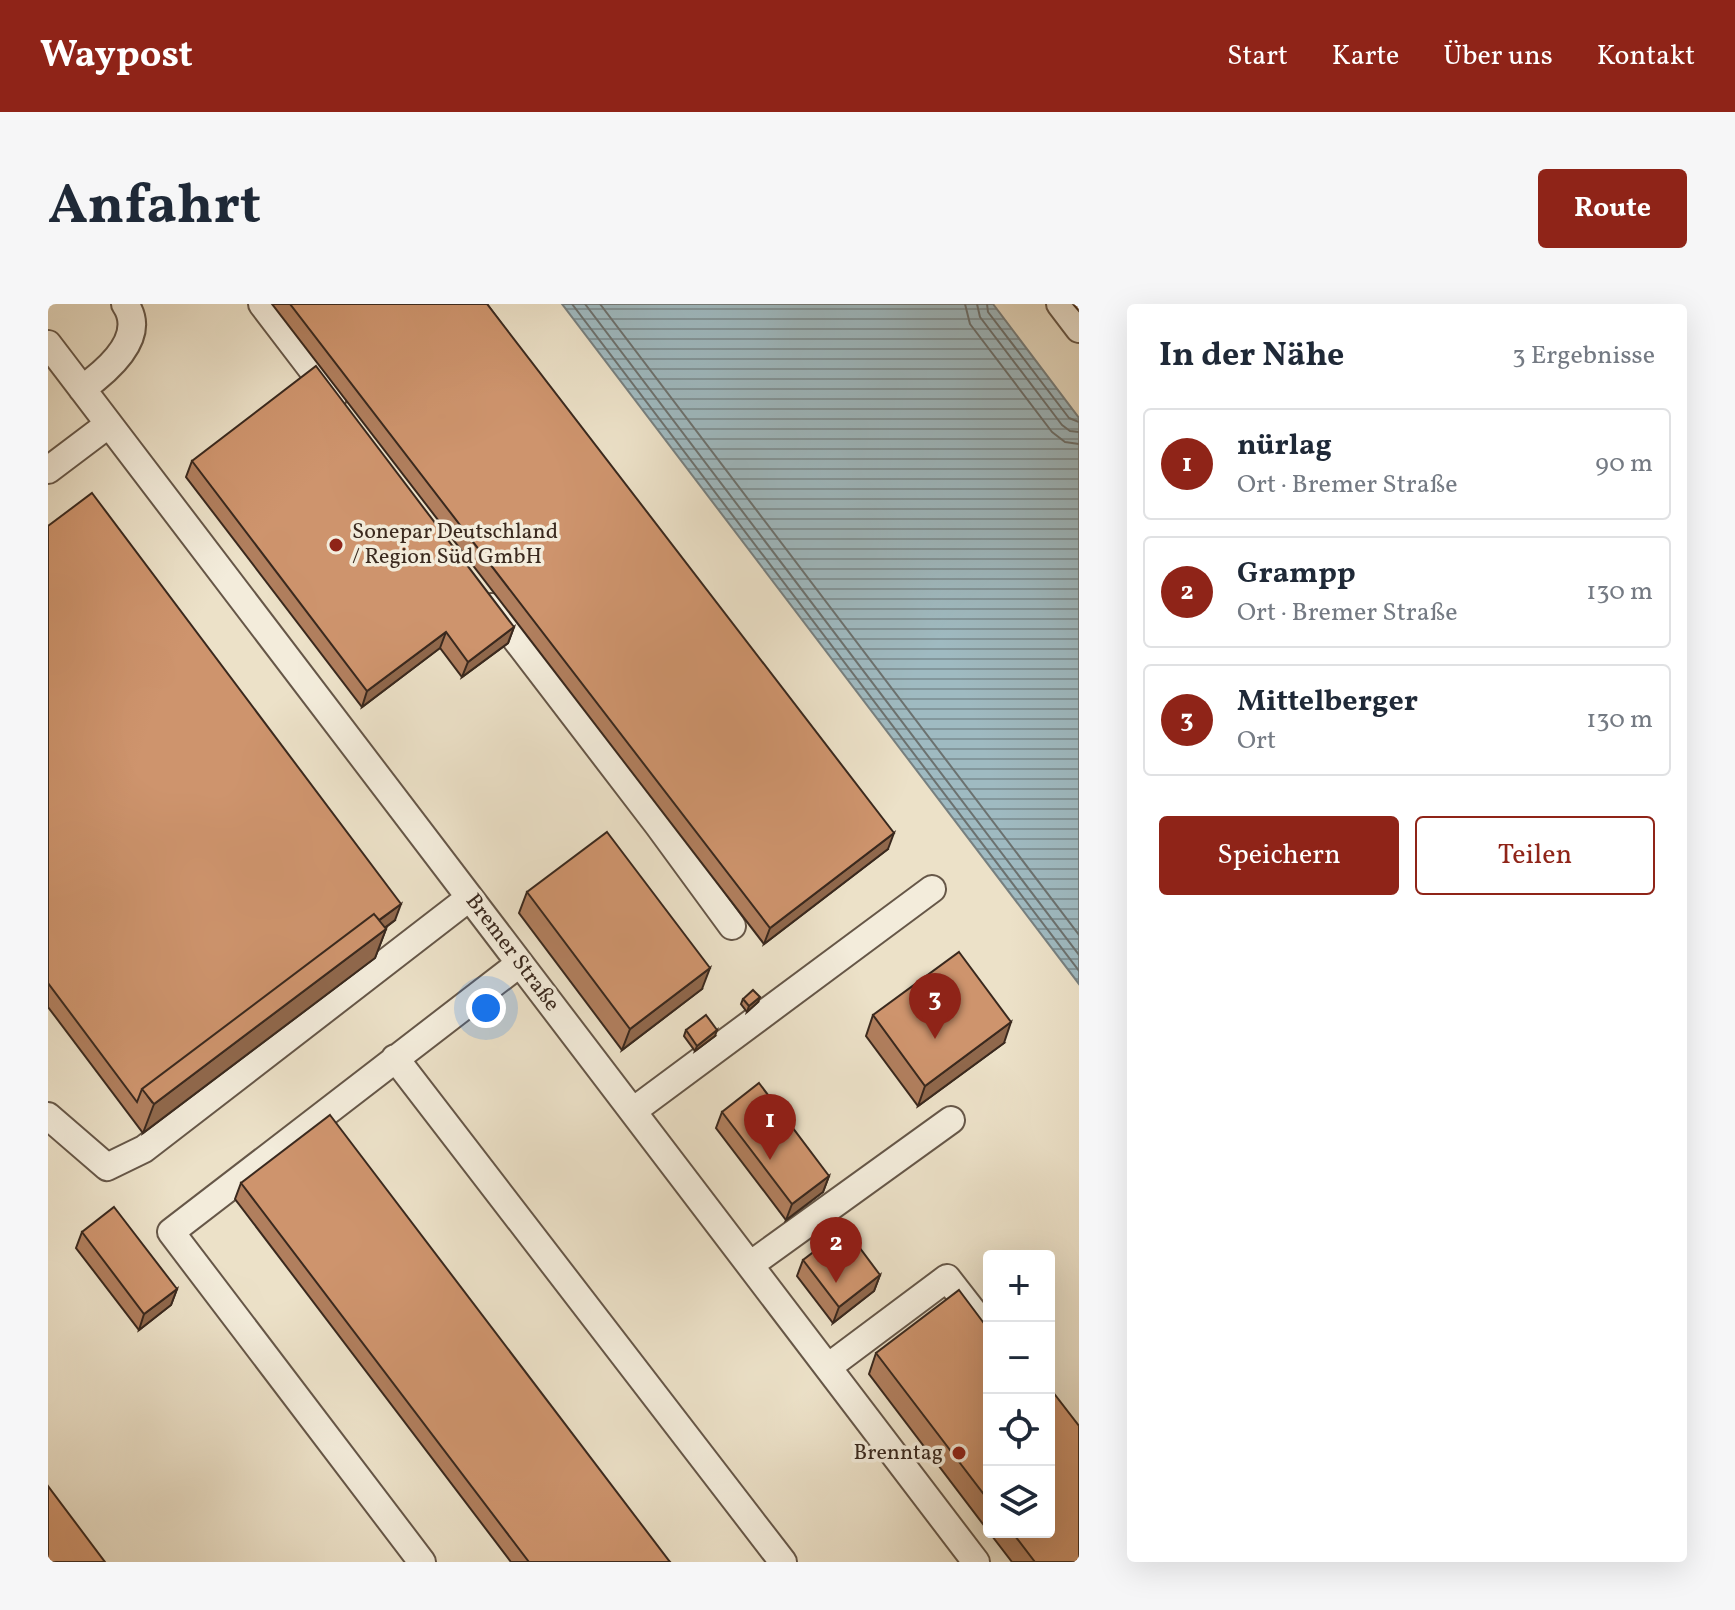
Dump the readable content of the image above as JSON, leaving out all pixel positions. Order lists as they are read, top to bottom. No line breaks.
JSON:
{"streets":{"street":["Bremer Straße"]},"places":["Sonepar Deutschland / Region Süd GmbH","Brenntag"],"page":{"header":"Waypost","nav":["Start","Karte","Über uns","Kontakt"],"title":"Anfahrt","buttons":["Route",["Speichern","Teilen"]],"heading":["In der Nähe","3 Ergebnisse"],"list":[{"mark":"1","name":"nürlag","note":"Ort · Bremer Straße","value":"90 m"},{"mark":"2","name":"Grampp","note":"Ort · Bremer Straße","value":"130 m"},{"mark":"3","name":"Mittelberger","note":"Ort","value":"130 m"}],"pins":["3","1","2"],"map_buttons":["+","−"]}}
